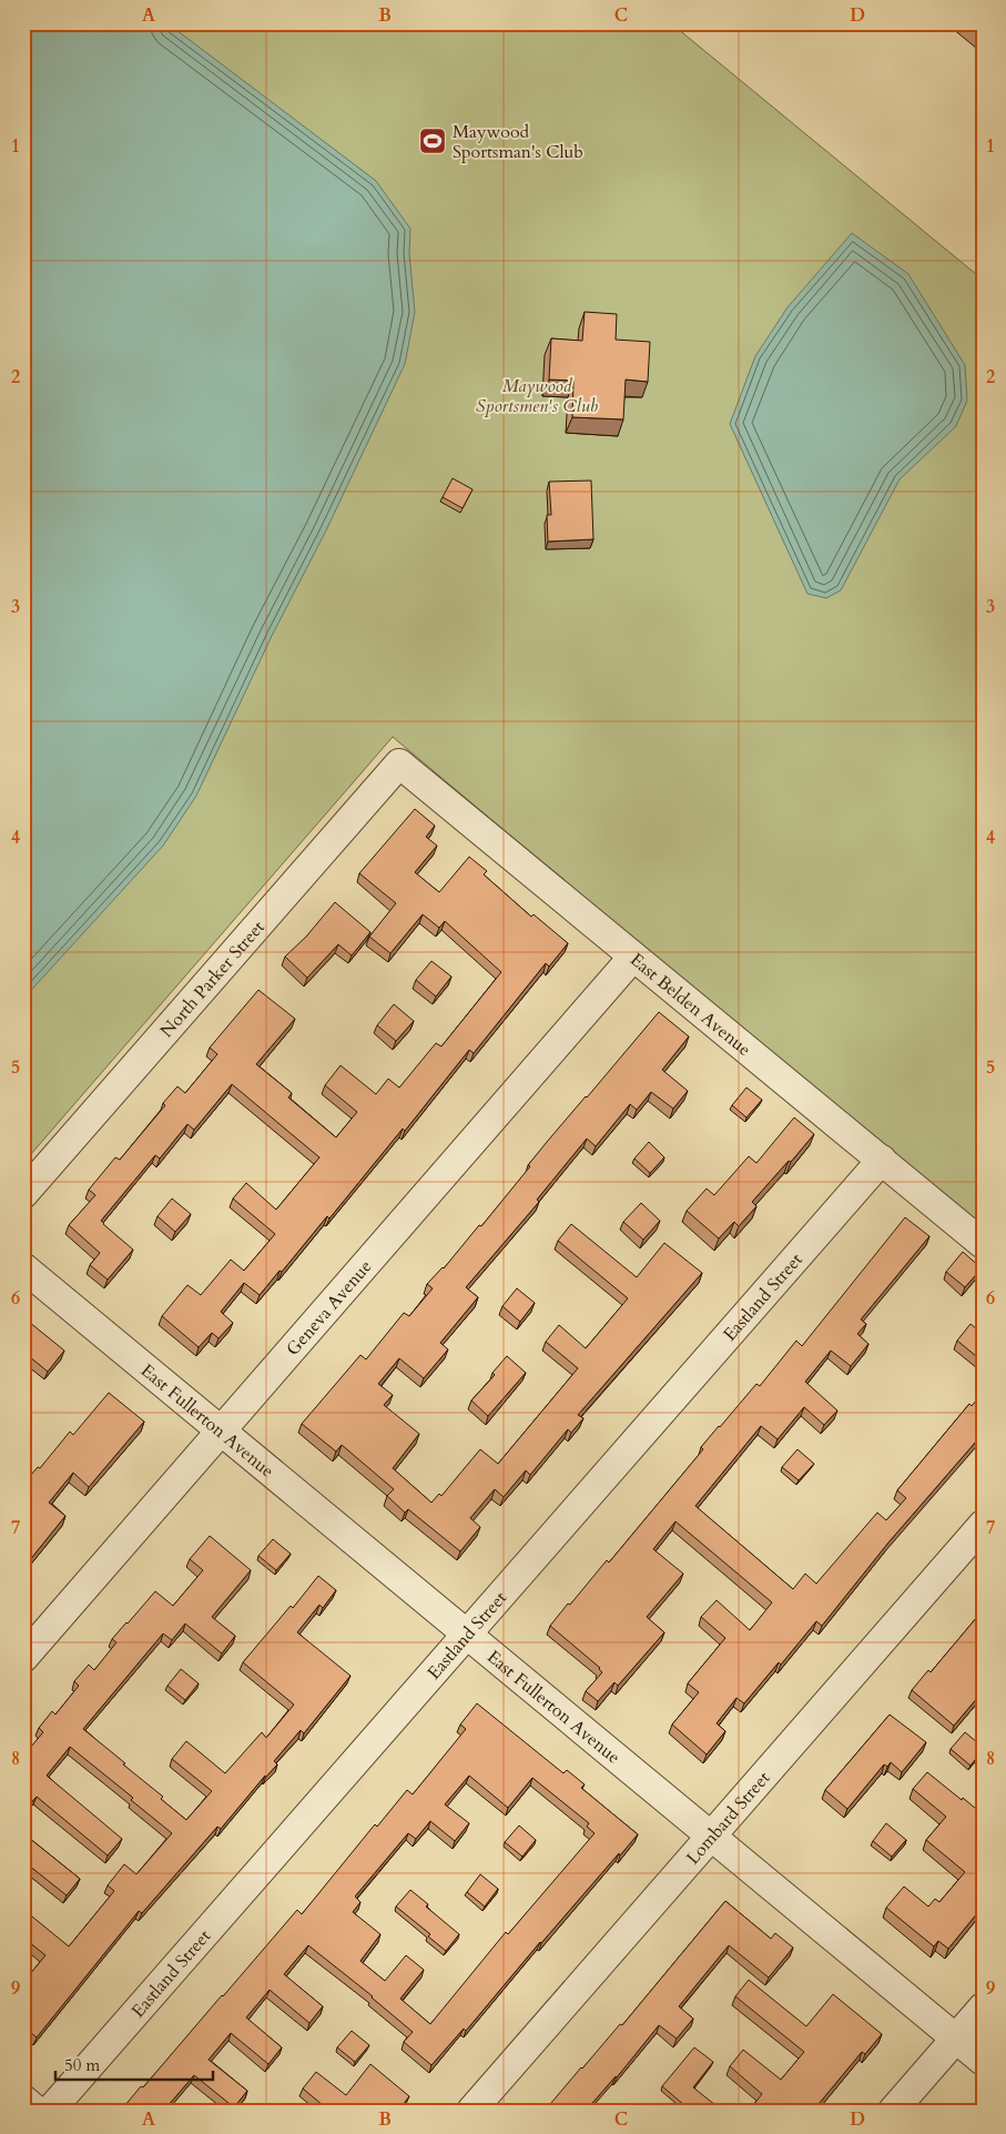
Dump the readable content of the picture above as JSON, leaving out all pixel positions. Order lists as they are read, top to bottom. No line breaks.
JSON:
{"streets":{"street":["North Parker Street","East Belden Avenue","Eastland Street","Geneva Avenue","East Fullerton Avenue","Lombard Street"]},"crossings":[["North Parker Street","East Belden Avenue"],["East Belden Avenue","Eastland Street"],["East Belden Avenue","Geneva Avenue"],["Eastland Street","East Fullerton Avenue"],["Geneva Avenue","East Fullerton Avenue"],["East Fullerton Avenue","Lombard Street"]],"parks":["Maywood Sportsmen's Club"],"places":{"sports":["Maywood Sportsman's Club"]},"scale_bar":"50 m","grid":{"columns":["A","B","C","D"],"rows":["1","2","3","4","5","6","7","8","9"]}}
